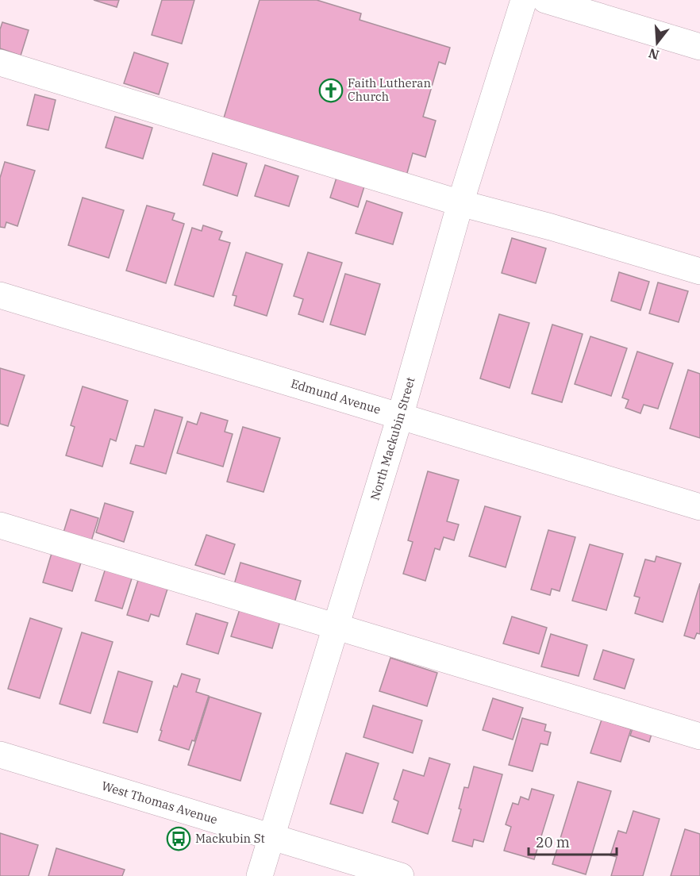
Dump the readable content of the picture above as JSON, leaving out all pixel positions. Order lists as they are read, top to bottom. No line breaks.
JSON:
{"streets":{"street":["Edmund Avenue","North Mackubin Street","West Thomas Avenue"]},"crossings":[["Edmund Avenue","North Mackubin Street"],["North Mackubin Street","West Thomas Avenue"]],"places":{"church":["Faith Lutheran Church"],"bus stop":["Mackubin St"]},"scale_bar":"20 m","north":"bottom"}
